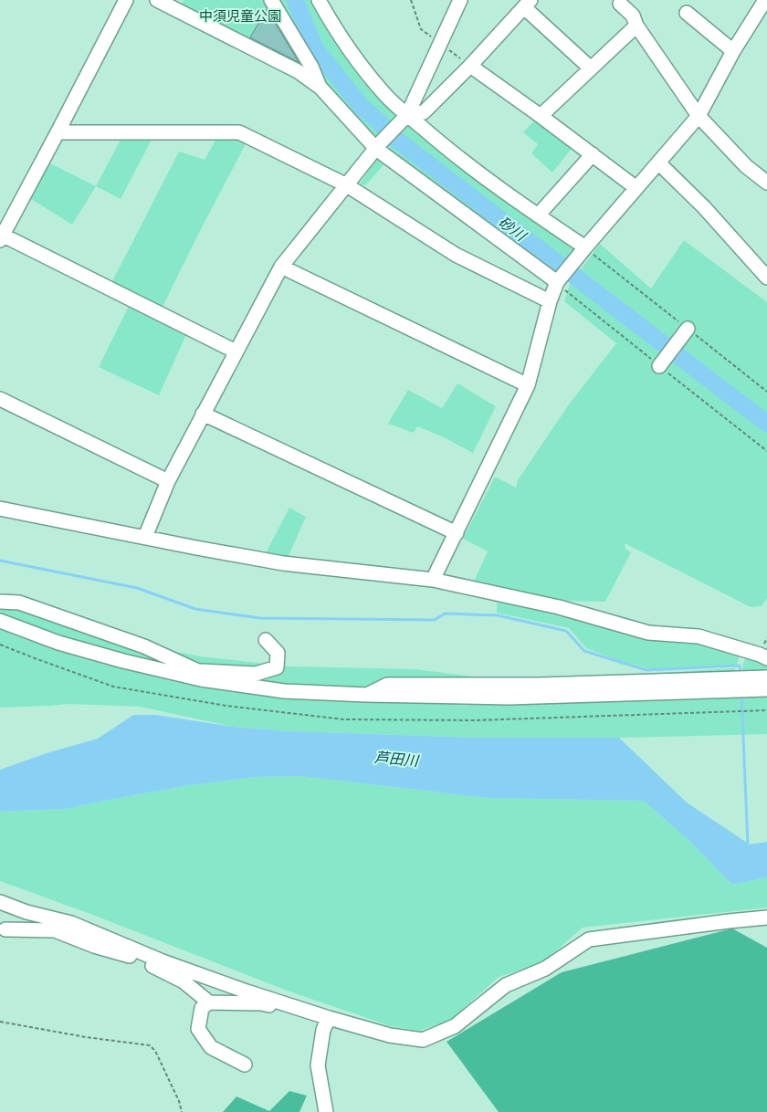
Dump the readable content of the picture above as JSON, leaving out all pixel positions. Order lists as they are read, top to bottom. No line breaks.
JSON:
{"water":["砂川","芦田川"],"parks":["中須児童公園"]}
